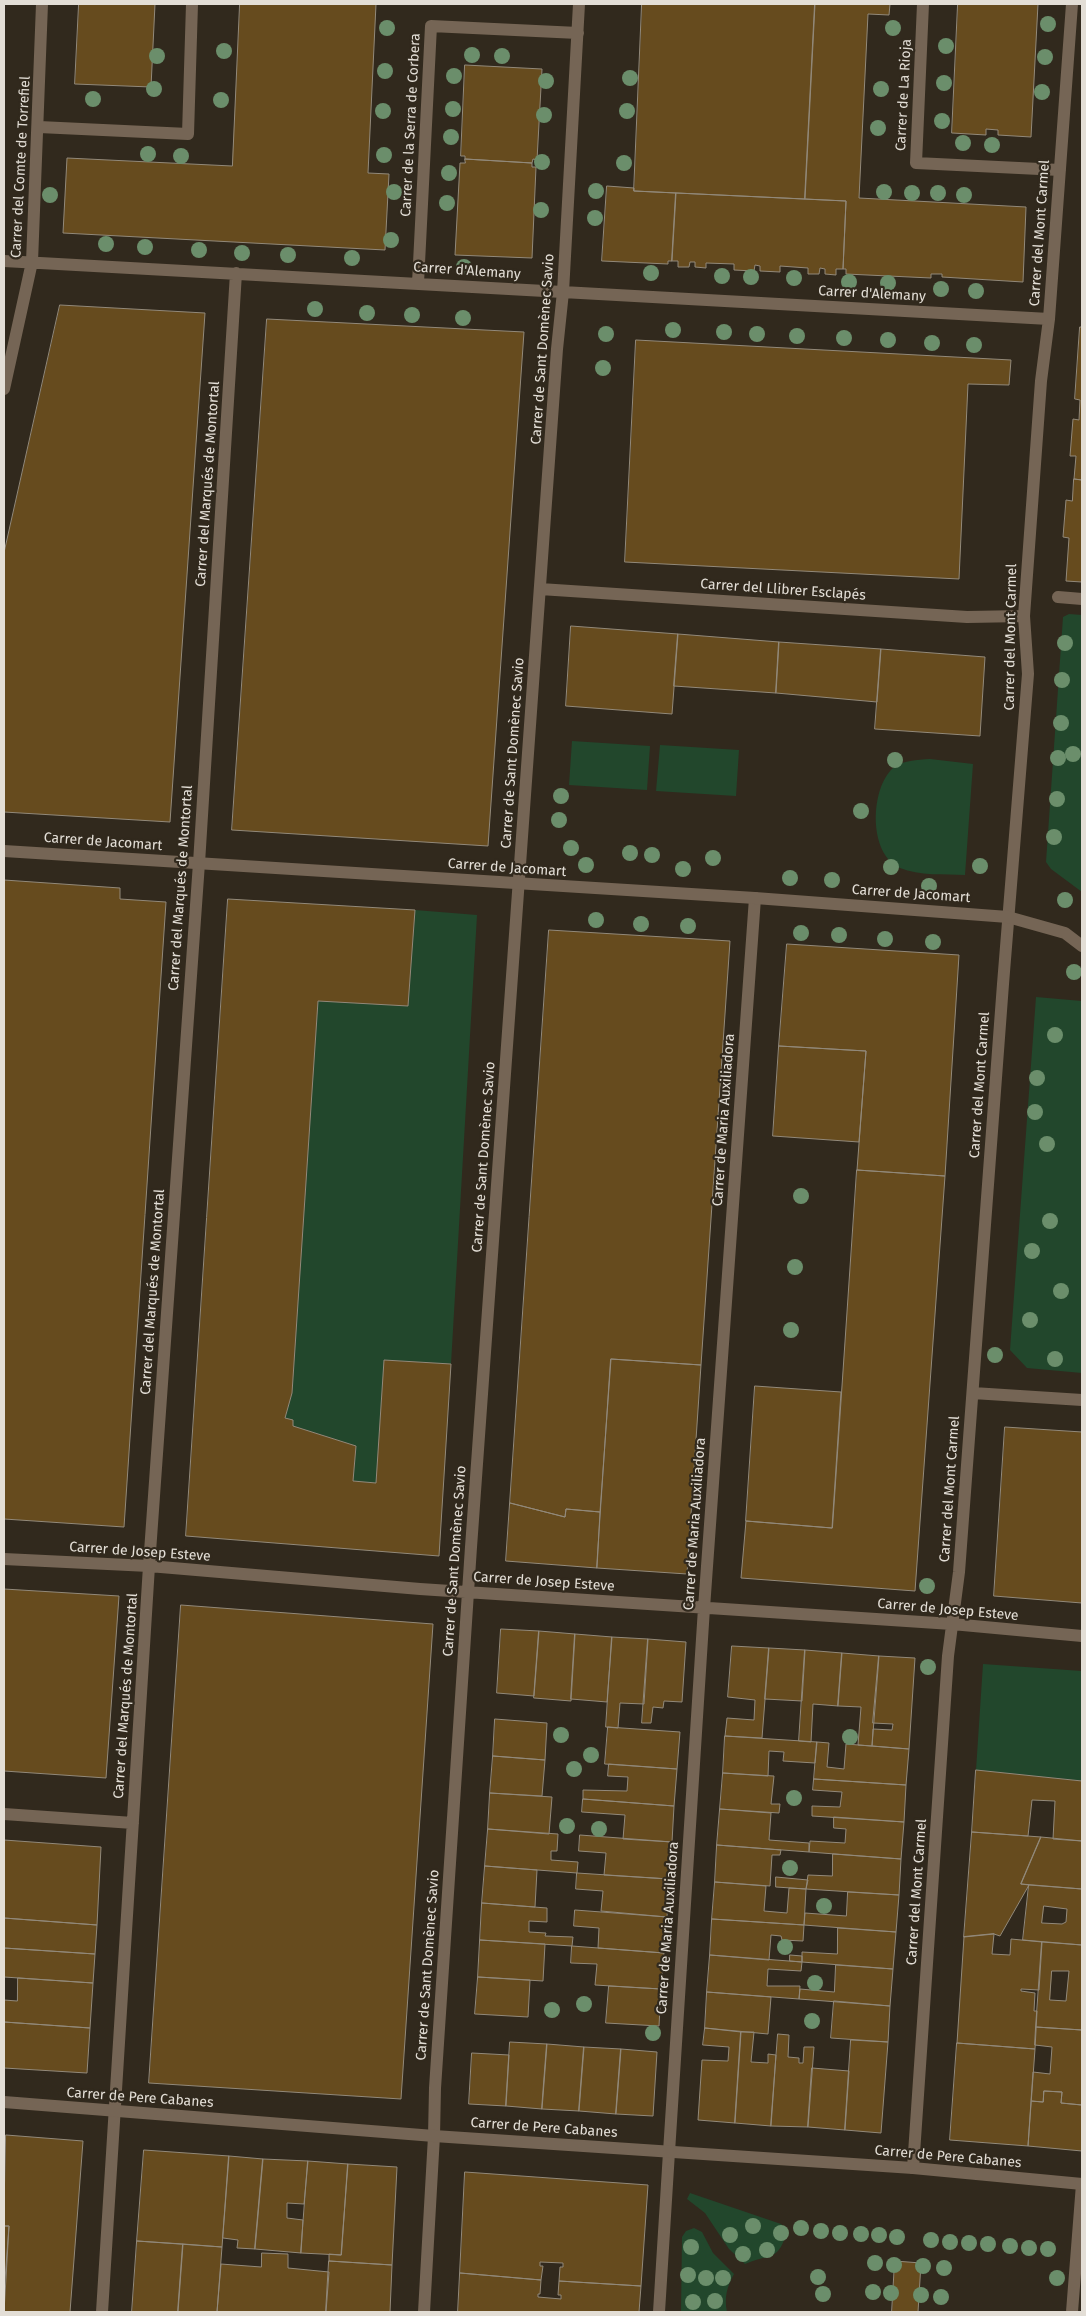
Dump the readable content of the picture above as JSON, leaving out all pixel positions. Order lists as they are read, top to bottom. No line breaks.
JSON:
{"streets":{"street":["Carrer de La Rioja","Carrer de la Serra de Corbera","Carrer del Comte de Torrefiel","Carrer del Mont Carmel","Carrer d'Alemany","Carrer de Sant Domènec Savio","Carrer del Marqués de Montortal","Carrer del Llibrer Esclapés","Carrer de Jacomart","Carrer de Maria Auxiliadora","Carrer de Josep Esteve","Carrer de Pere Cabanes"]},"crossings":[["Carrer de La Rioja","Carrer del Mont Carmel"],["Carrer de la Serra de Corbera","Carrer d'Alemany"],["Carrer de la Serra de Corbera","Carrer de Sant Domènec Savio"],["Carrer del Comte de Torrefiel","Carrer d'Alemany"],["Carrer del Mont Carmel","Carrer d'Alemany"],["Carrer del Mont Carmel","Carrer del Llibrer Esclapés"],["Carrer del Mont Carmel","Carrer de Jacomart"],["Carrer del Mont Carmel","Carrer de Josep Esteve"],["Carrer del Mont Carmel","Carrer de Pere Cabanes"],["Carrer d'Alemany","Carrer de Sant Domènec Savio"],["Carrer d'Alemany","Carrer del Marqués de Montortal"],["Carrer de Sant Domènec Savio","Carrer del Llibrer Esclapés"],["Carrer de Sant Domènec Savio","Carrer de Jacomart"],["Carrer de Sant Domènec Savio","Carrer de Josep Esteve"],["Carrer de Sant Domènec Savio","Carrer de Pere Cabanes"],["Carrer del Marqués de Montortal","Carrer de Jacomart"],["Carrer del Marqués de Montortal","Carrer de Josep Esteve"],["Carrer del Marqués de Montortal","Carrer de Pere Cabanes"],["Carrer de Jacomart","Carrer de Maria Auxiliadora"],["Carrer de Maria Auxiliadora","Carrer de Josep Esteve"],["Carrer de Maria Auxiliadora","Carrer de Pere Cabanes"]]}
